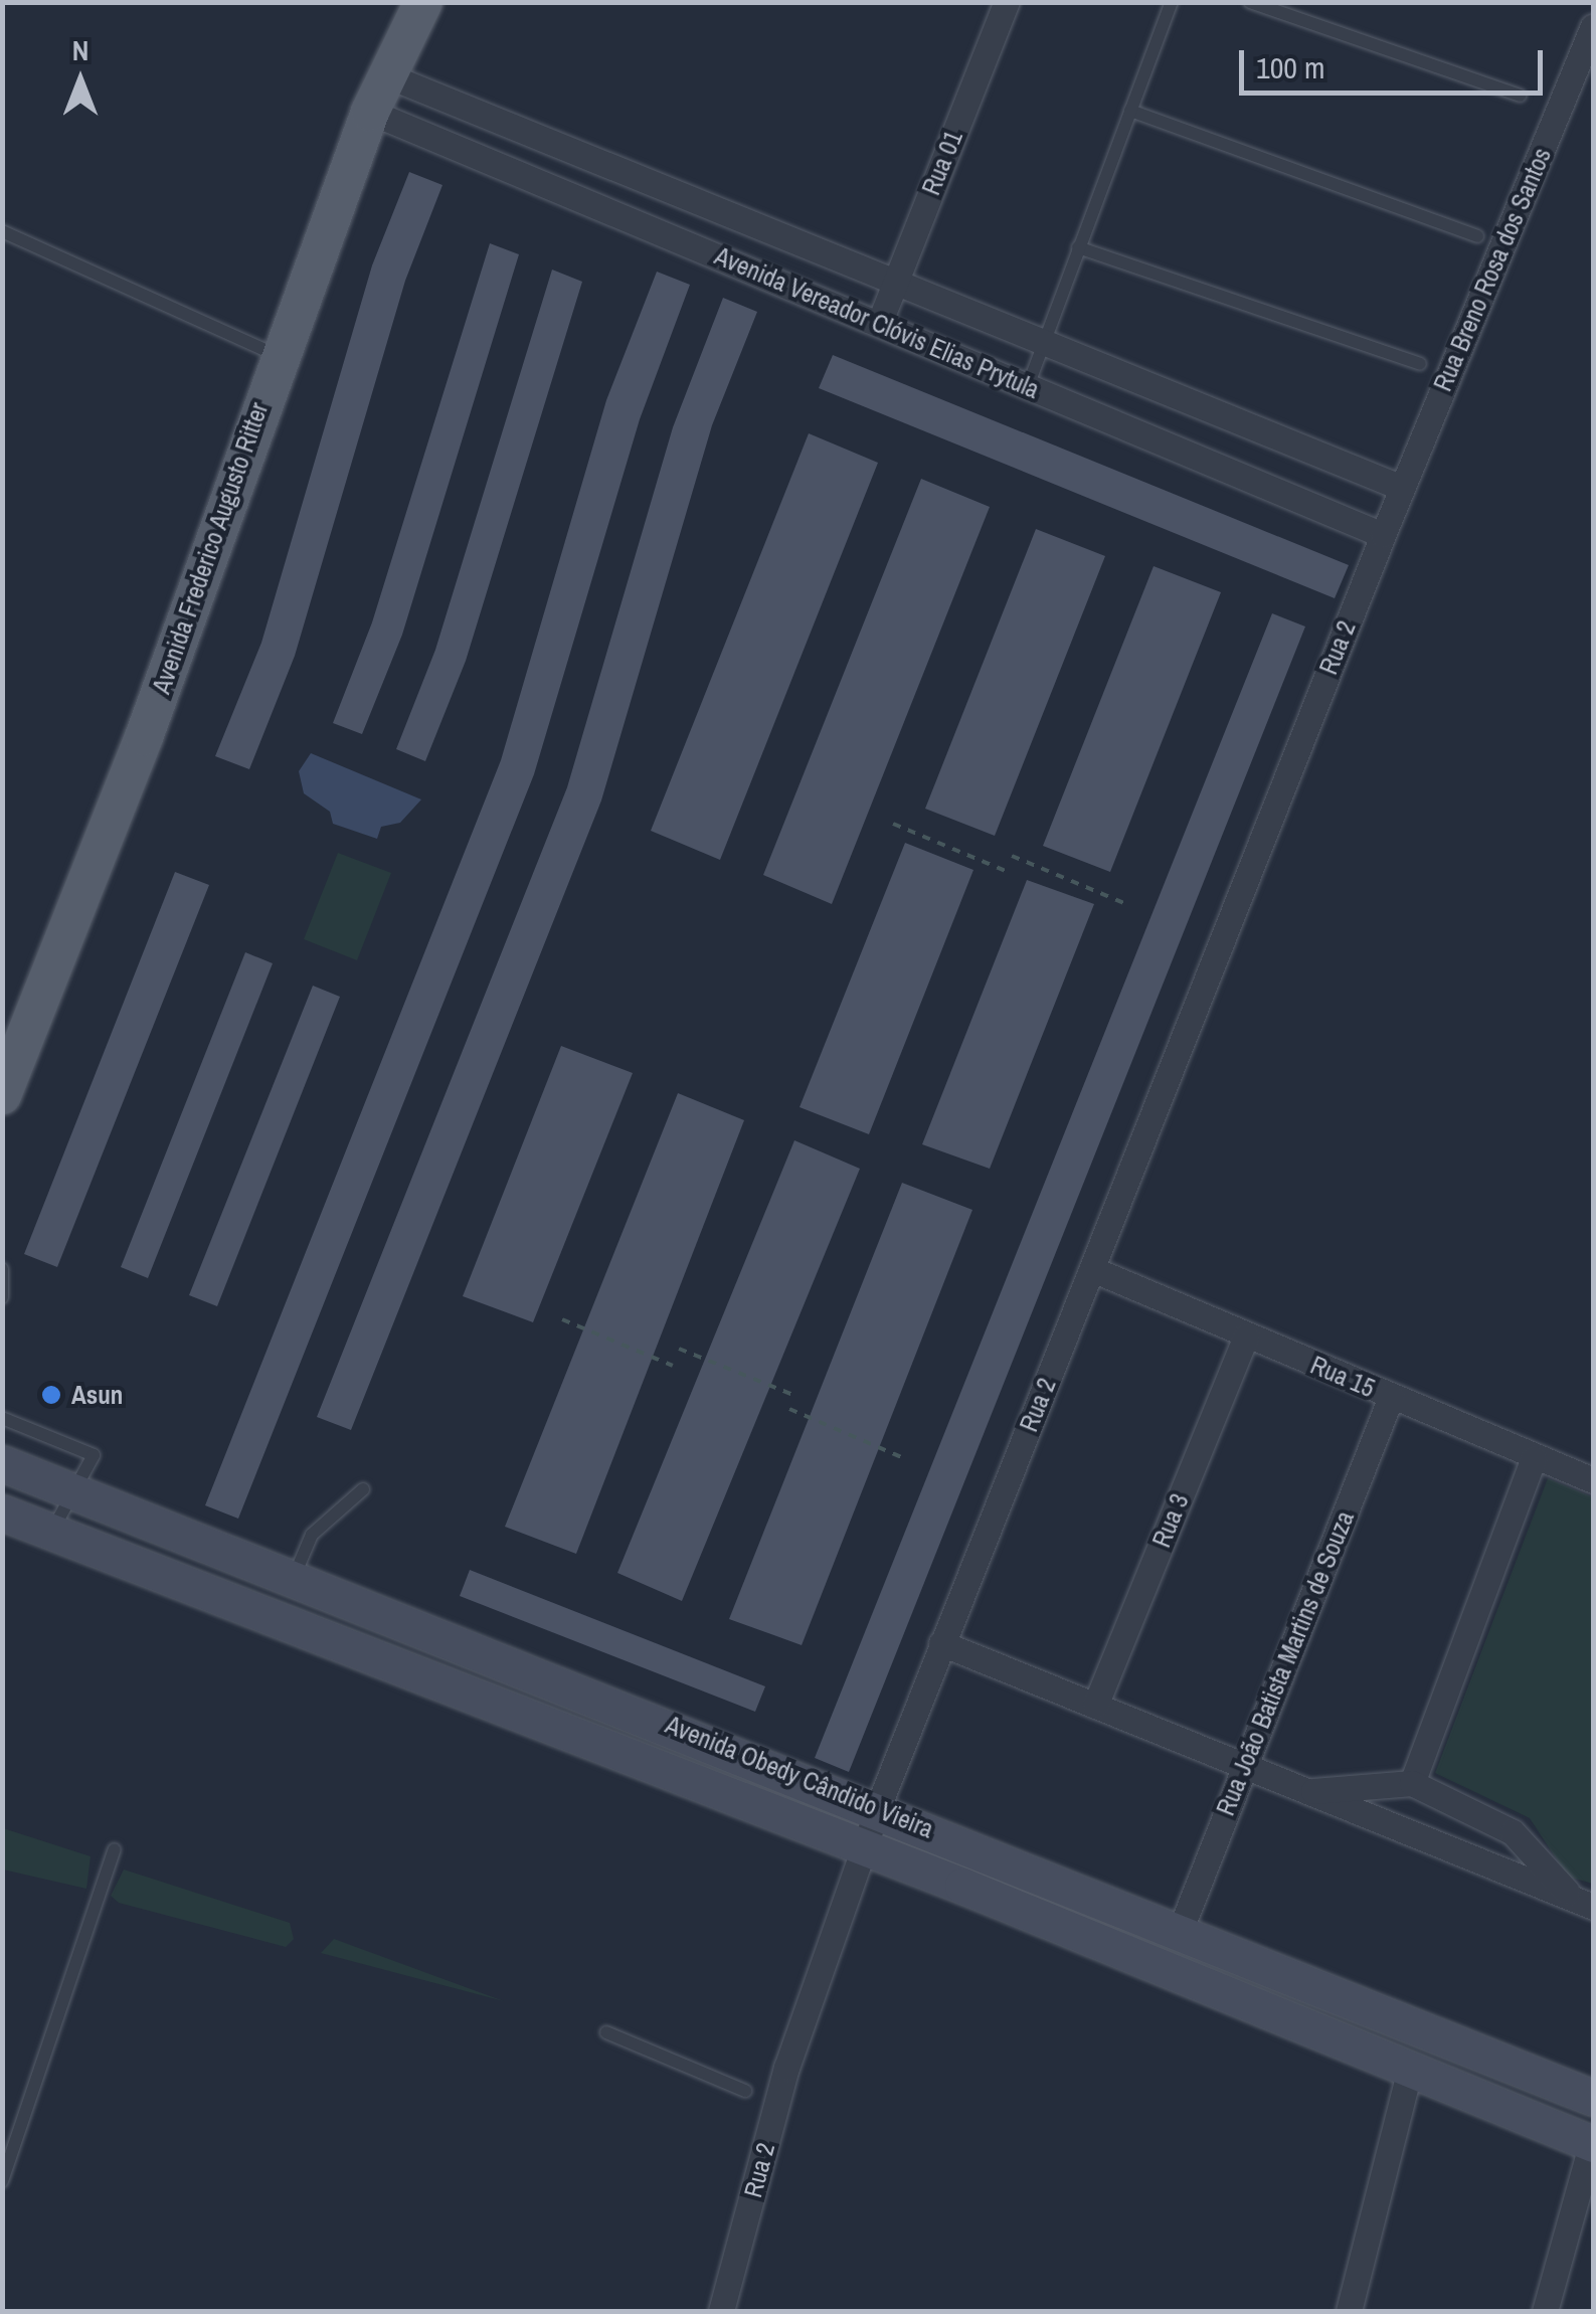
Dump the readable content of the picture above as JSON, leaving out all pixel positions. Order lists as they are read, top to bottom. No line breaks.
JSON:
{"streets":{"main road":["Avenida Frederico Augusto Ritter","Avenida Obedy Cândido Vieira"],"street":["Rua 01","Rua Breno Rosa dos Santos","Avenida Vereador Clóvis Elias Prytula","Rua 2","Rua 15","Rua 3","Rua João Batista Martins de Souza"]},"crossings":[["Rua 01","Avenida Vereador Clóvis Elias Prytula"],["Rua Breno Rosa dos Santos","Avenida Vereador Clóvis Elias Prytula"],["Rua Breno Rosa dos Santos","Rua 2"],["Avenida Vereador Clóvis Elias Prytula","Avenida Frederico Augusto Ritter"],["Avenida Vereador Clóvis Elias Prytula","Rua 2"],["Rua 2","Rua 15"],["Rua 2","Avenida Obedy Cândido Vieira"],["Rua 15","Rua 3"],["Rua 15","Rua João Batista Martins de Souza"],["Rua João Batista Martins de Souza","Avenida Obedy Cândido Vieira"]],"places":["Asun"],"scale_bar":"100 m","north":"top"}
